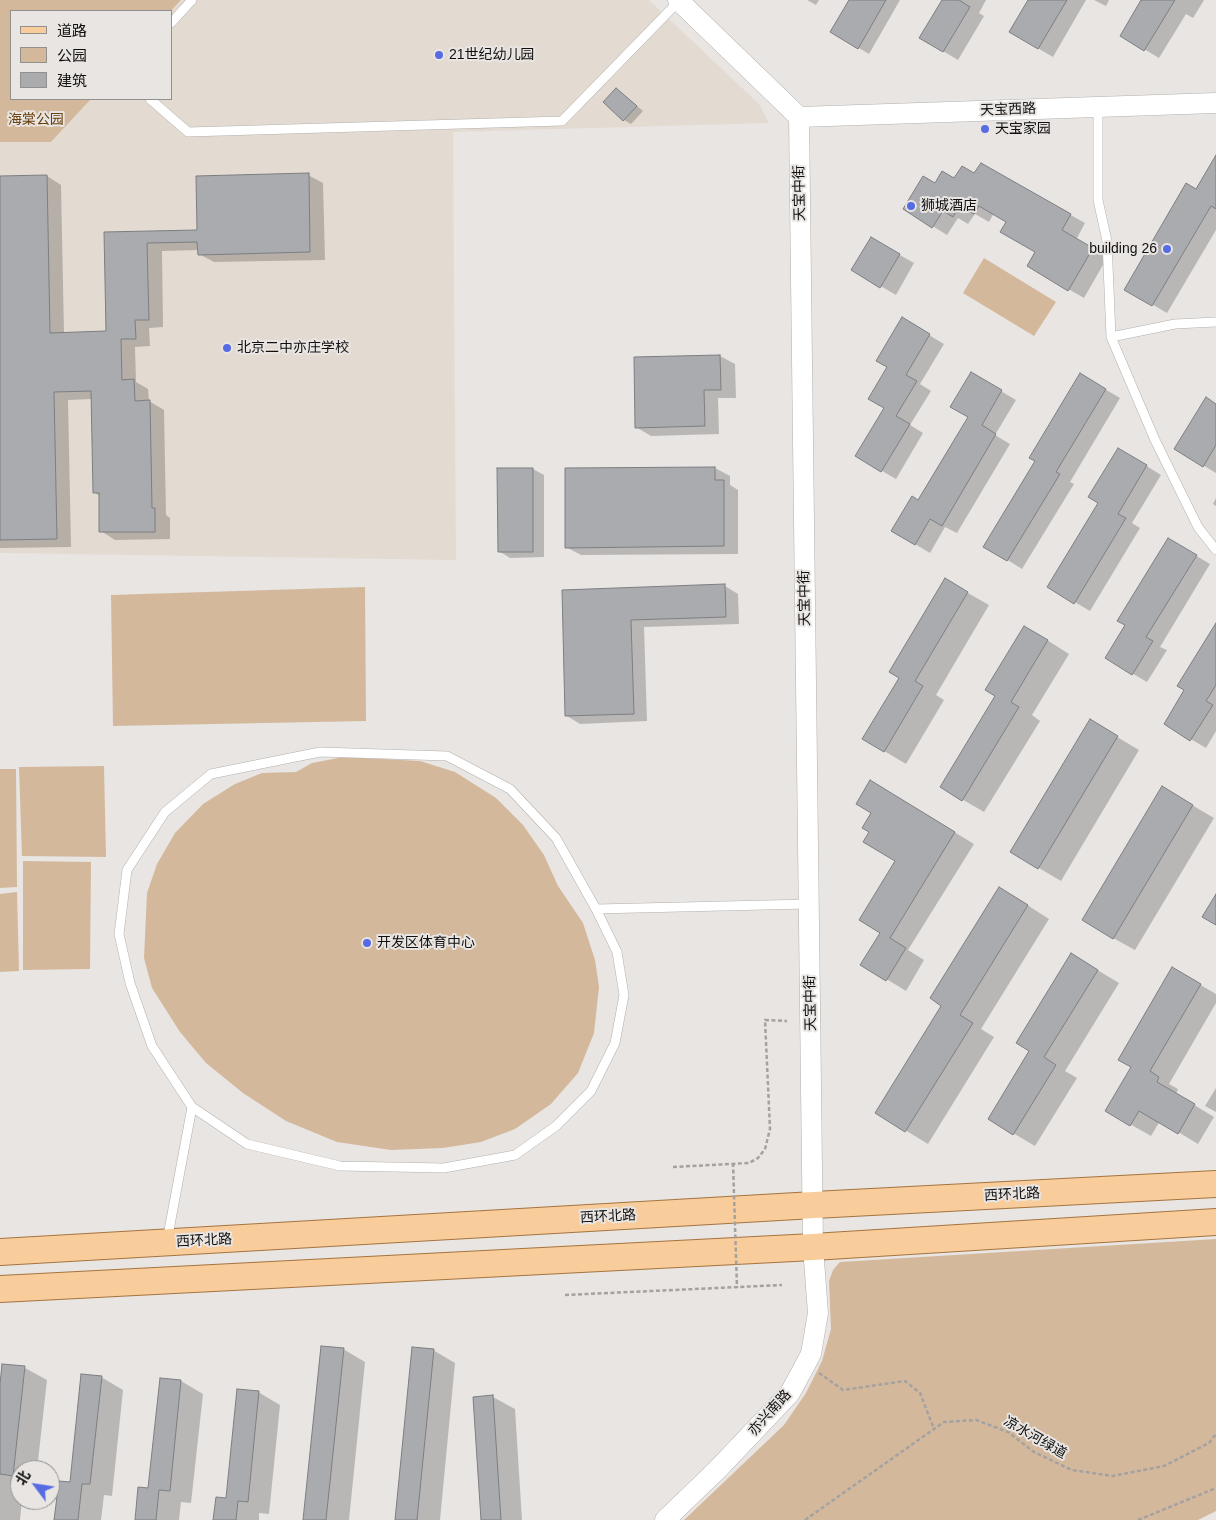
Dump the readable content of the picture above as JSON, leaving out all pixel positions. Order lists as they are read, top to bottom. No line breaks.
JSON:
{"streets":{"main road":["西环北路"],"street":["天宝西路","天宝中街","亦兴南路"],"path":["凉水河绿道"]},"crossings":[["天宝西路","天宝中街"],["天宝中街","西环北路"],["天宝中街","亦兴南路"]],"parks":["海棠公园"],"places":["21世纪幼儿园","天宝家园","狮城酒店","building 26","北京二中亦庄学校","开发区体育中心"],"legend":["道路","公园","建筑"],"north":"top left"}
